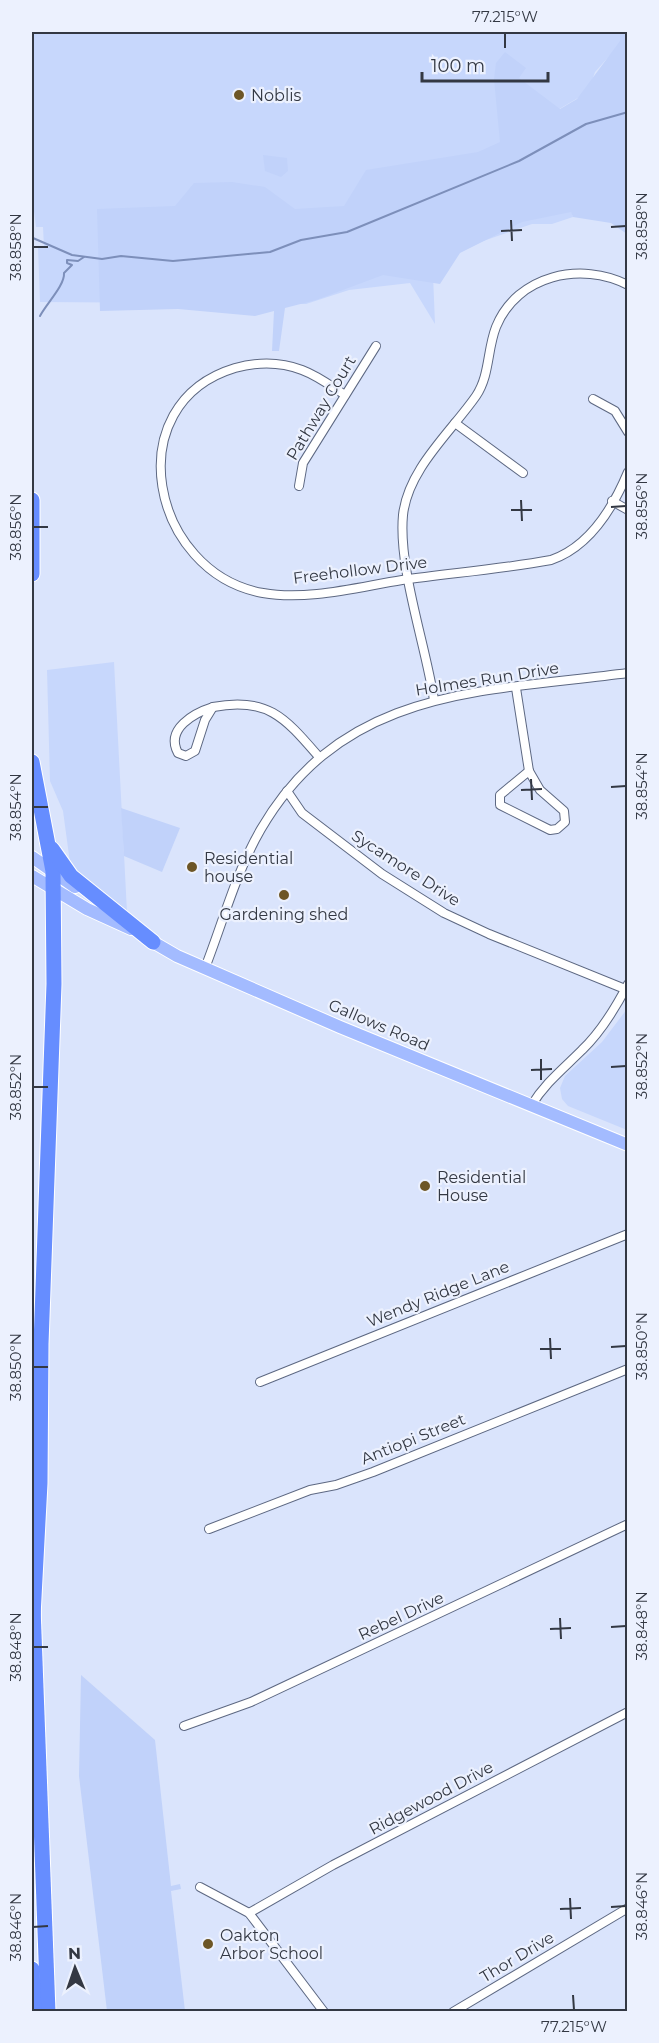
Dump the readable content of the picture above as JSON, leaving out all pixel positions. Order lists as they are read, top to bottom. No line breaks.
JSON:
{"streets":{"main road":["Gallows Road"],"street":["Pathway Court","Freehollow Drive","Holmes Run Drive","Sycamore Drive","Wendy Ridge Lane","Antiopi Street","Rebel Drive","Ridgewood Drive","Thor Drive"]},"crossings":[["Pathway Court","Freehollow Drive"],["Holmes Run Drive","Sycamore Drive"],["Holmes Run Drive","Gallows Road"]],"places":["Noblis","Residential house","Gardening shed","Residential House","Oakton Arbor School"],"scale_bar":"100 m","north":"top","coordinates":["77.215°W","38.858°N","38.856°N","38.854°N","38.852°N","38.850°N","38.848°N","38.846°N"]}
